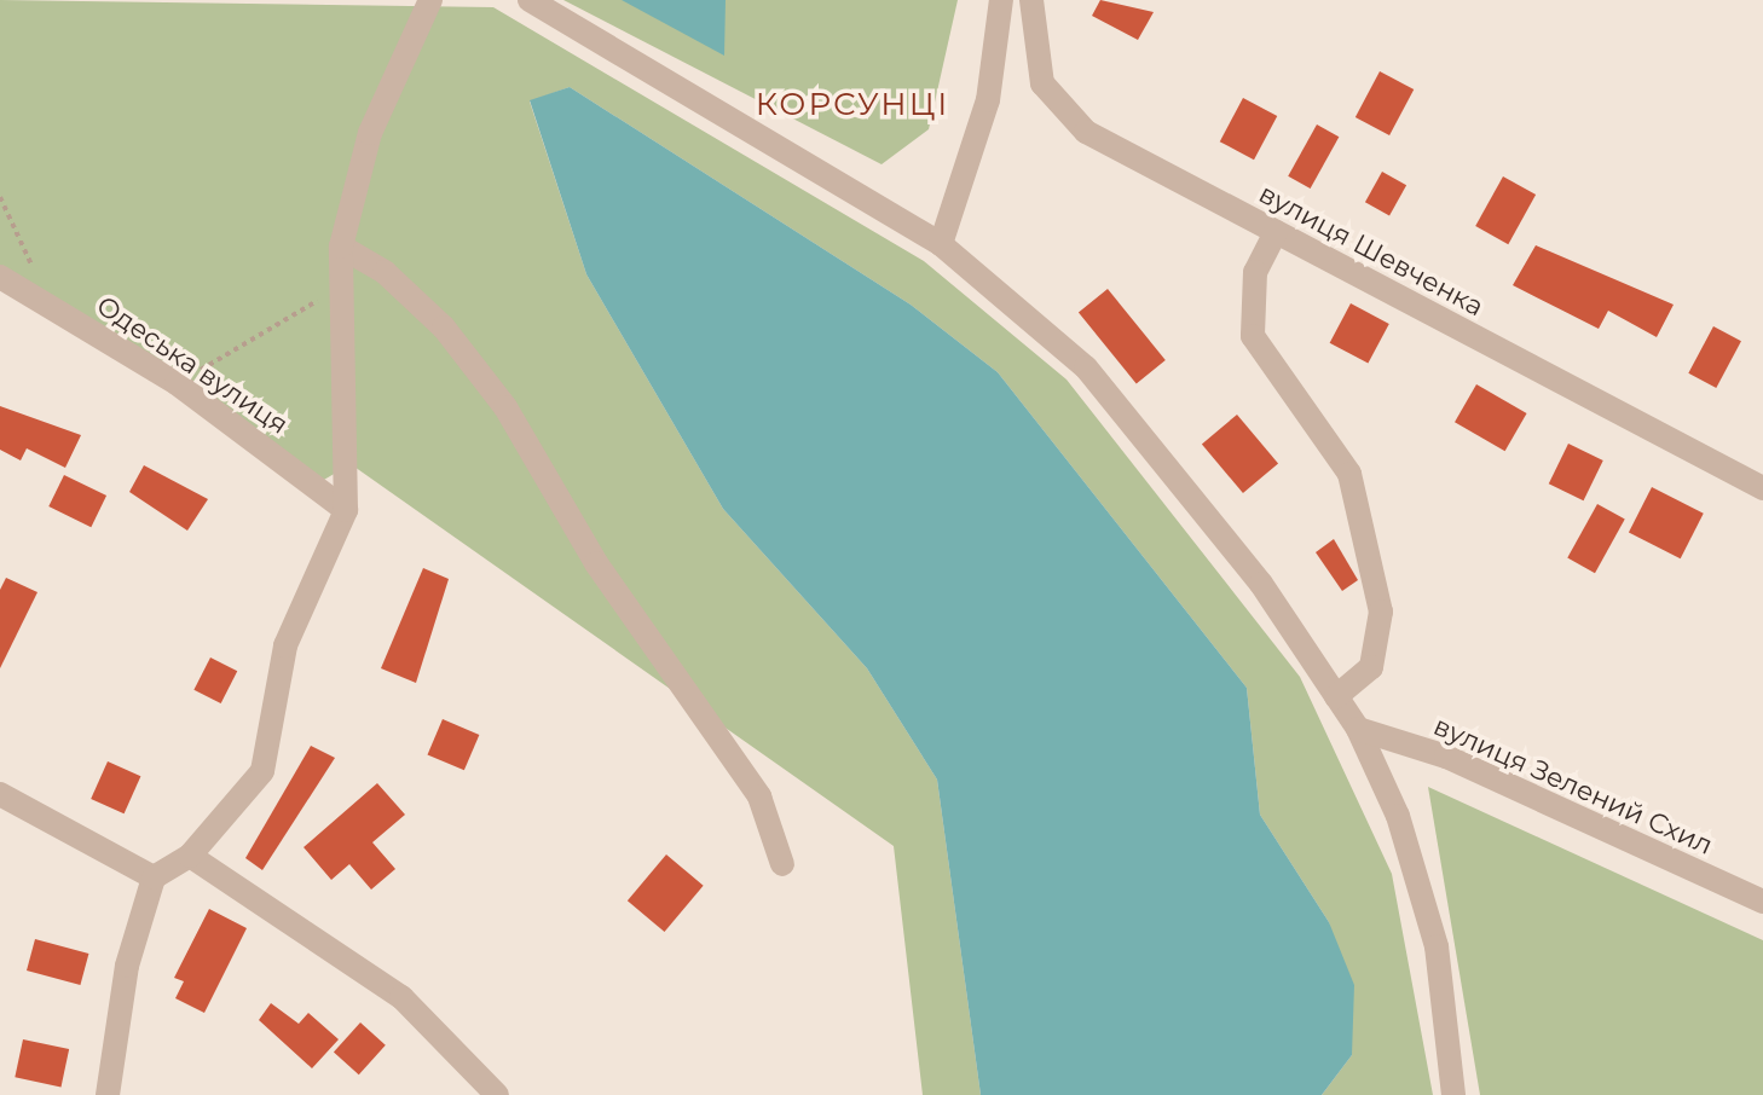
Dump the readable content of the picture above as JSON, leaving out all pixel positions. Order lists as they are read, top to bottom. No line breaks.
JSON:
{"streets":{"street":["вулиця Шевченка","Одеська вулиця","вулиця Зелений Схил"]},"districts":["КОРСУНЦІ"]}
